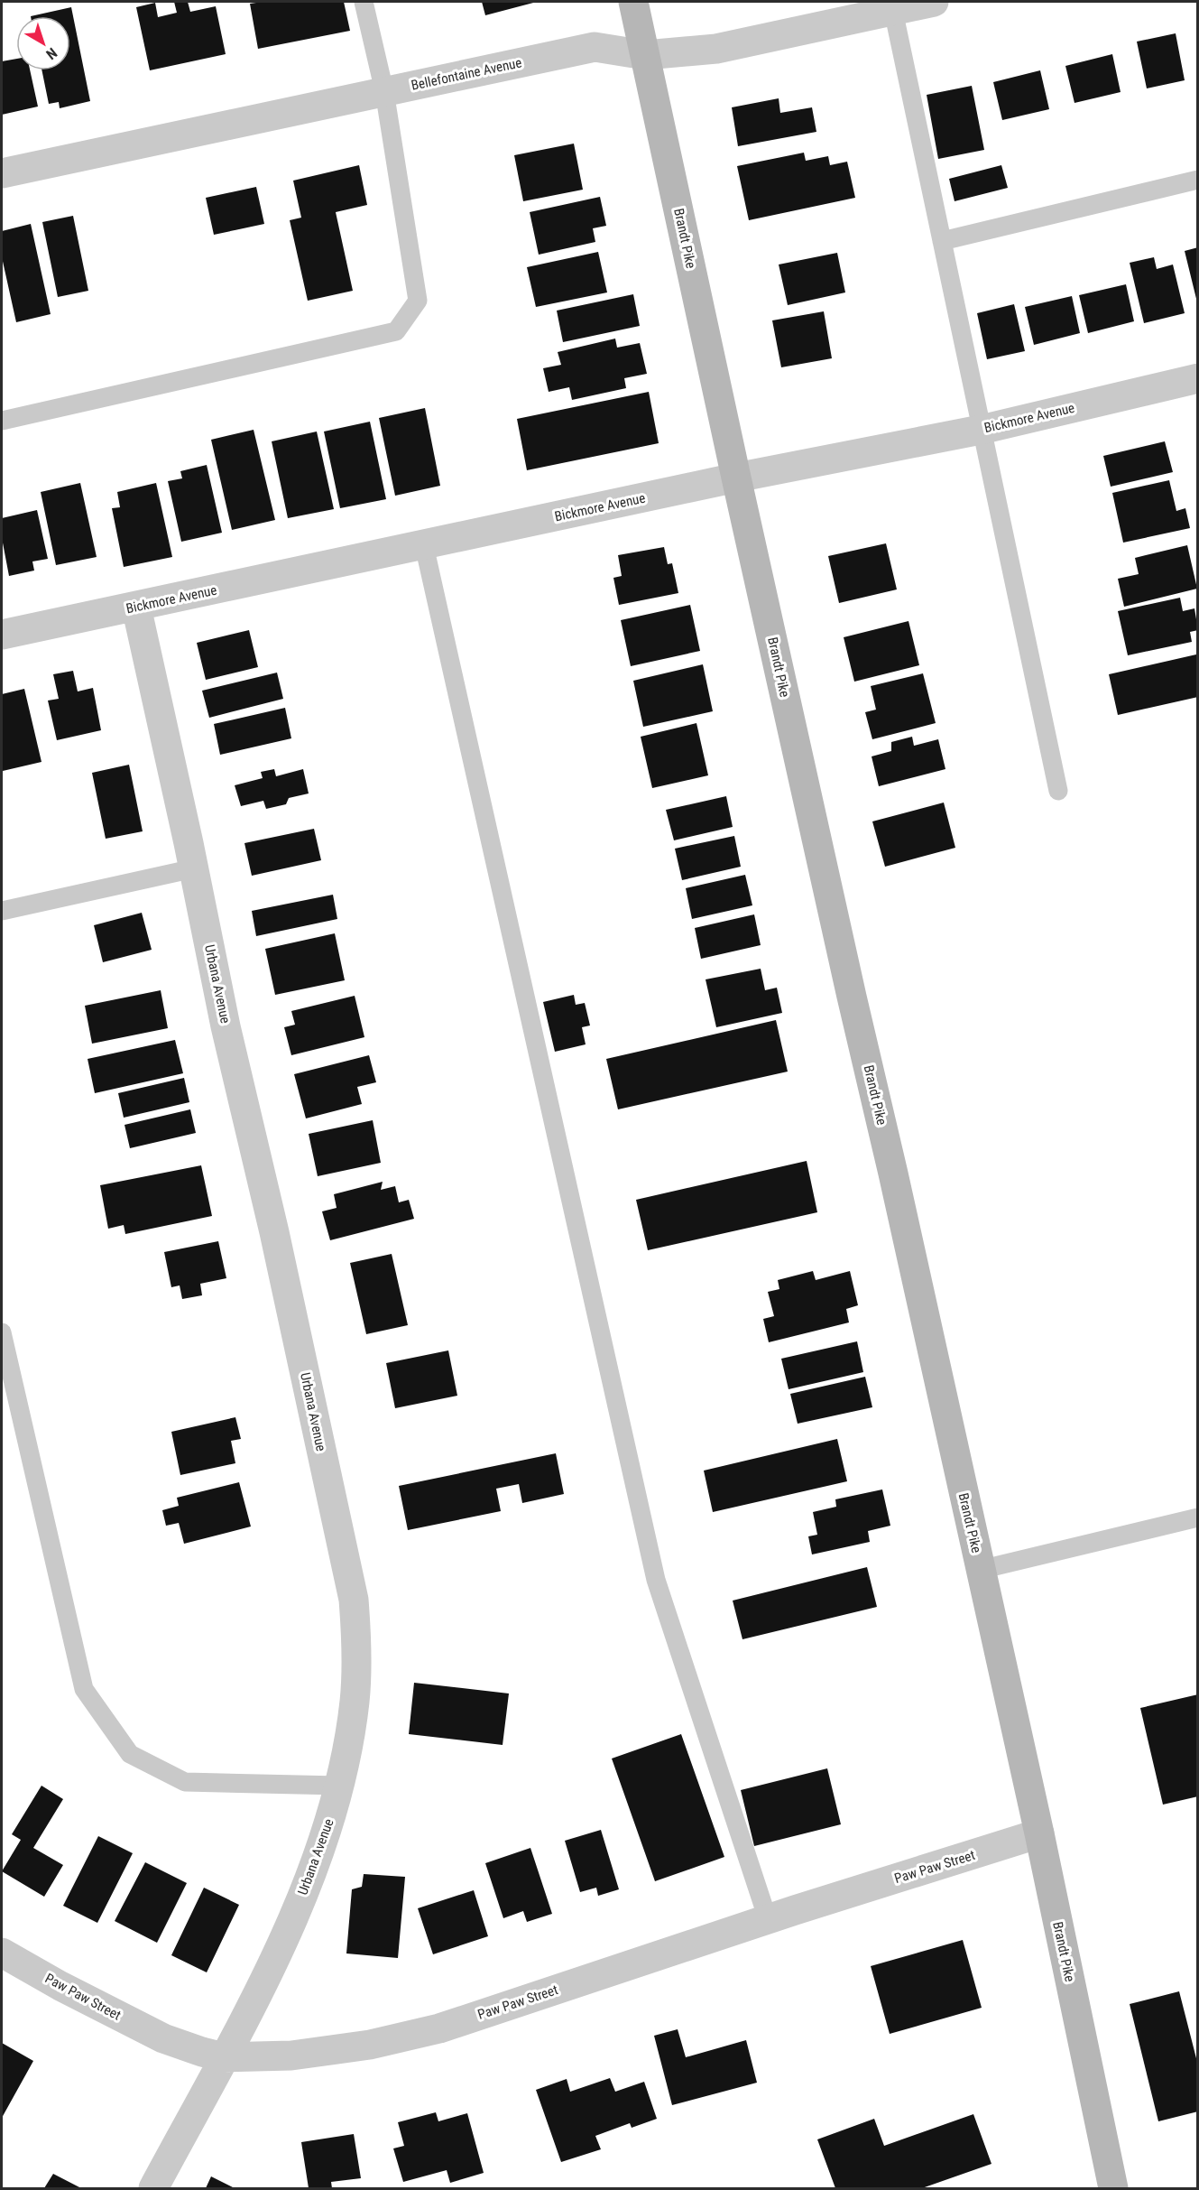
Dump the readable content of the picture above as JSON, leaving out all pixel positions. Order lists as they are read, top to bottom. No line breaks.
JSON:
{"streets":{"main road":["Brandt Pike"],"street":["Bellefontaine Avenue","Bickmore Avenue","Urbana Avenue","Paw Paw Street"]},"crossings":[["Bellefontaine Avenue","Brandt Pike"],["Brandt Pike","Bickmore Avenue"],["Brandt Pike","Paw Paw Street"],["Bickmore Avenue","Urbana Avenue"],["Urbana Avenue","Paw Paw Street"]],"north":"bottom right"}
